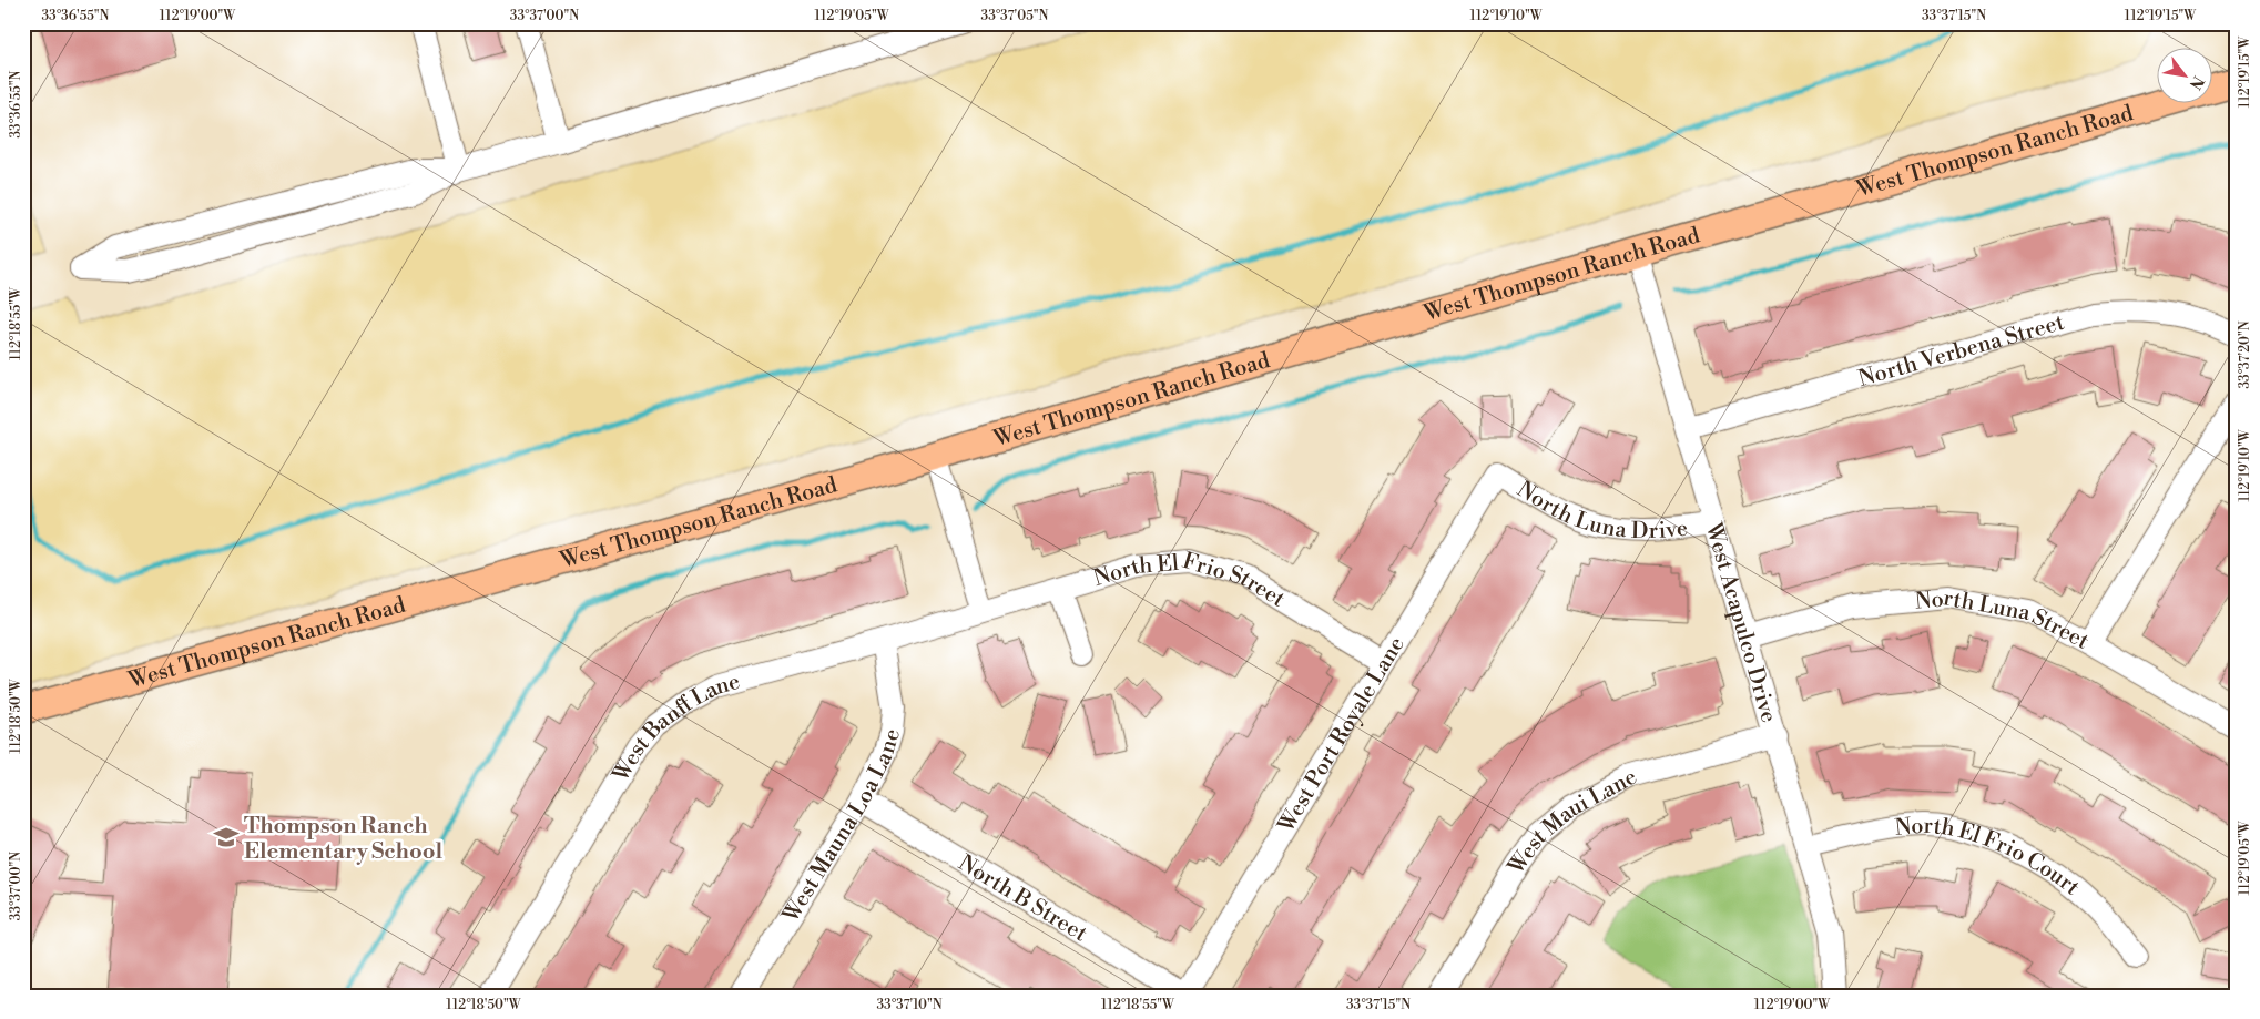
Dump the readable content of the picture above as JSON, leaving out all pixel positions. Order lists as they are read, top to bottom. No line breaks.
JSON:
{"streets":{"main road":["West Thompson Ranch Road"],"street":["North Verbena Street","North Luna Drive","North El Frio Street","West Acapulco Drive","North Luna Street","West Banff Lane","West Port Royale Lane","West Mauna Loa Lane","West Maui Lane","North El Frio Court","North B Street"]},"crossings":[["West Thompson Ranch Road","West Acapulco Drive"],["North Verbena Street","West Acapulco Drive"],["North Luna Drive","West Acapulco Drive"],["North Luna Drive","West Port Royale Lane"],["North El Frio Street","West Banff Lane"],["North El Frio Street","West Port Royale Lane"],["West Acapulco Drive","North Luna Street"],["West Acapulco Drive","West Maui Lane"],["West Acapulco Drive","North El Frio Court"],["West Banff Lane","West Mauna Loa Lane"],["West Port Royale Lane","North B Street"],["West Mauna Loa Lane","North B Street"]],"places":{"school or university":["Thompson Ranch Elementary School"]},"north":"bottom right","coordinates":["33°36'55\"N","112°19'00\"W","33°37'00\"N","112°19'05\"W","33°37'05\"N","112°19'10\"W","33°37'15\"N","112°19'15\"W","112°18'55\"W","33°37'20\"N","112°18'50\"W","33°37'10\"N"]}
